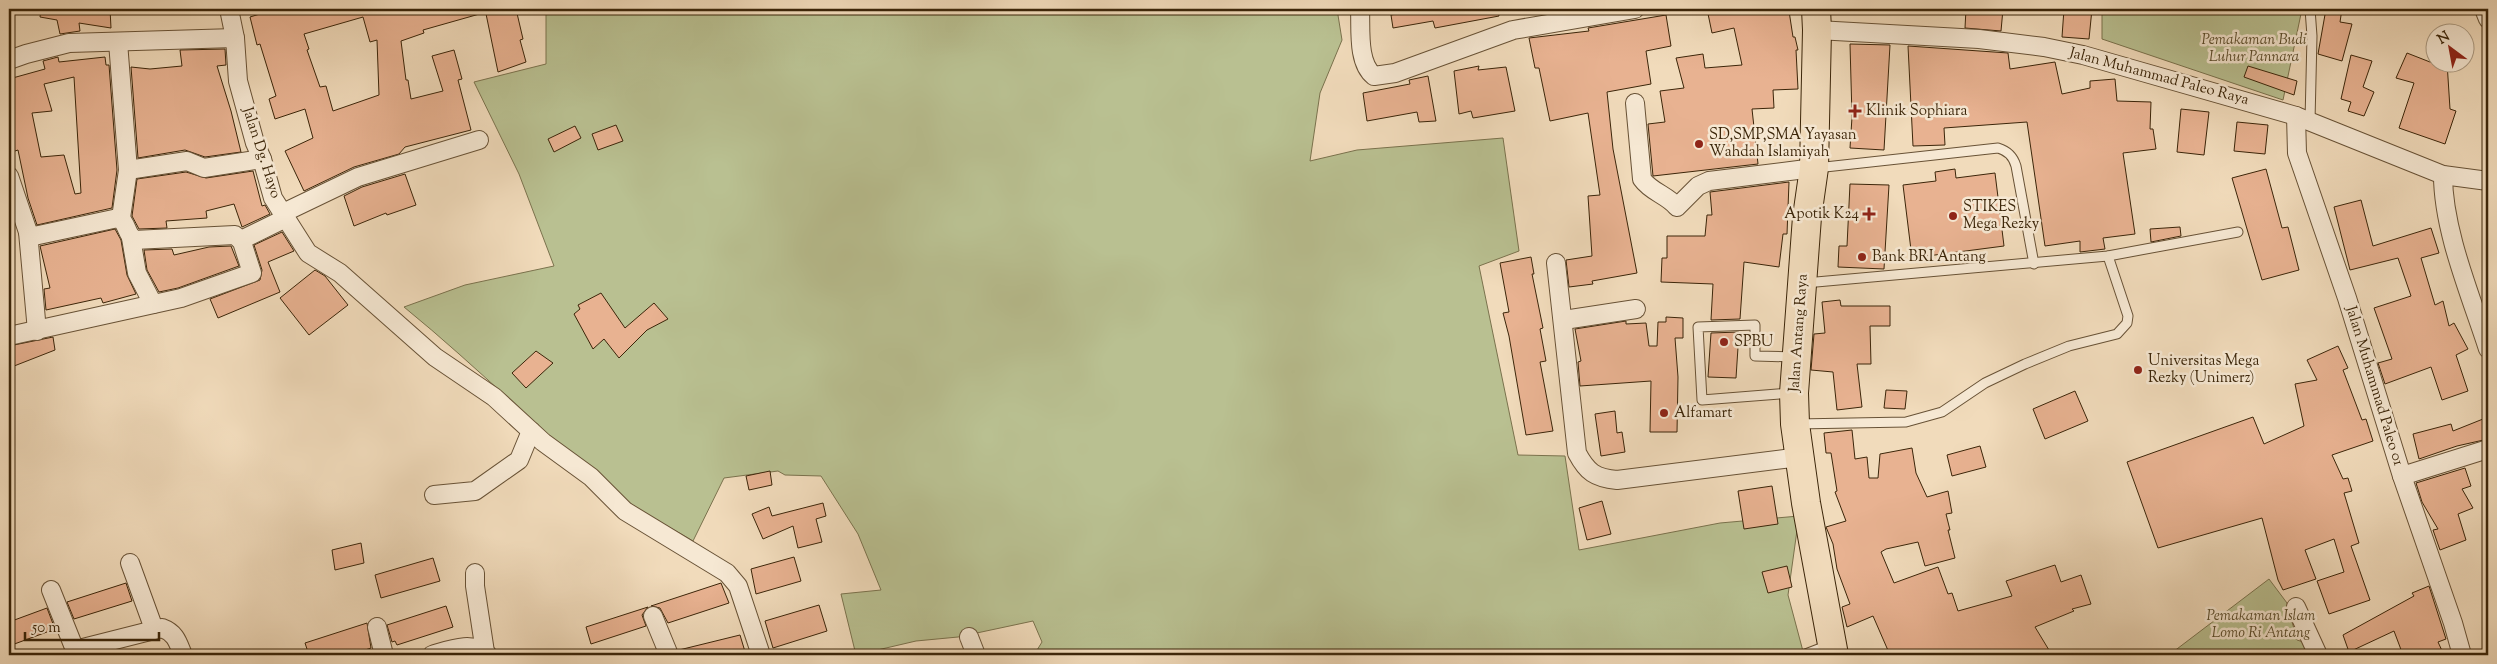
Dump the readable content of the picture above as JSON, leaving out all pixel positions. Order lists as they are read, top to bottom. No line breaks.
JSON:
{"streets":{"main road":["Jalan Antang Raya"],"street":["Jalan Muhammad Paleo Raya","Jalan Dg. Hayo","Jalan Muhammad Paleo 01"]},"crossings":[["Jalan Muhammad Paleo Raya","Jalan Antang Raya"],["Jalan Muhammad Paleo Raya","Jalan Muhammad Paleo 01"]],"parks":["Pemakaman Budi Luhur Pannara","Pemakaman Islam Lomo Ri Antang"],"places":{"health":["Klinik Sophiara","Apotik K24"],"other":["SD,SMP,SMA Yayasan Wahdah Islamiyah","STIKES Mega Rezky","Bank BRI Antang","SPBU","Universitas Mega Rezky (Unimerz)","Alfamart"]},"scale_bar":"50 m","north":"top left"}
